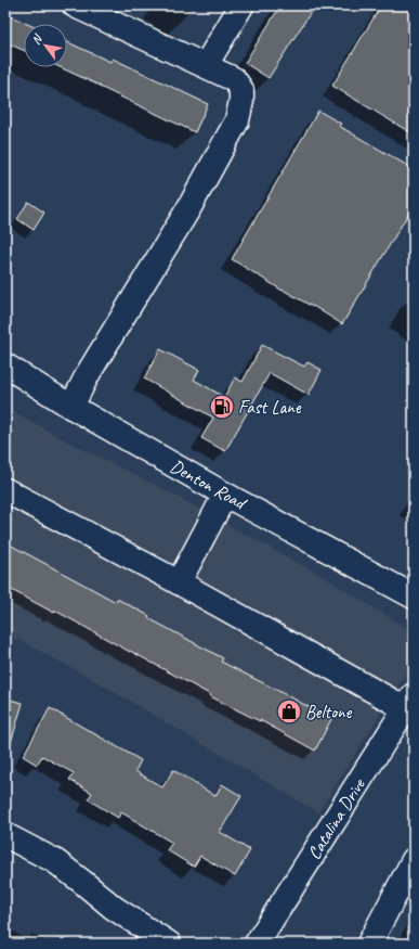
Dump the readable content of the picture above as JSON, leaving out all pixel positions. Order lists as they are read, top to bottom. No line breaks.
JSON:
{"streets":{"street":["Denton Road","Catalina Drive"]},"places":{"fuel station":["Fast Lane"],"shop":["Beltone"]},"north":"top left"}
